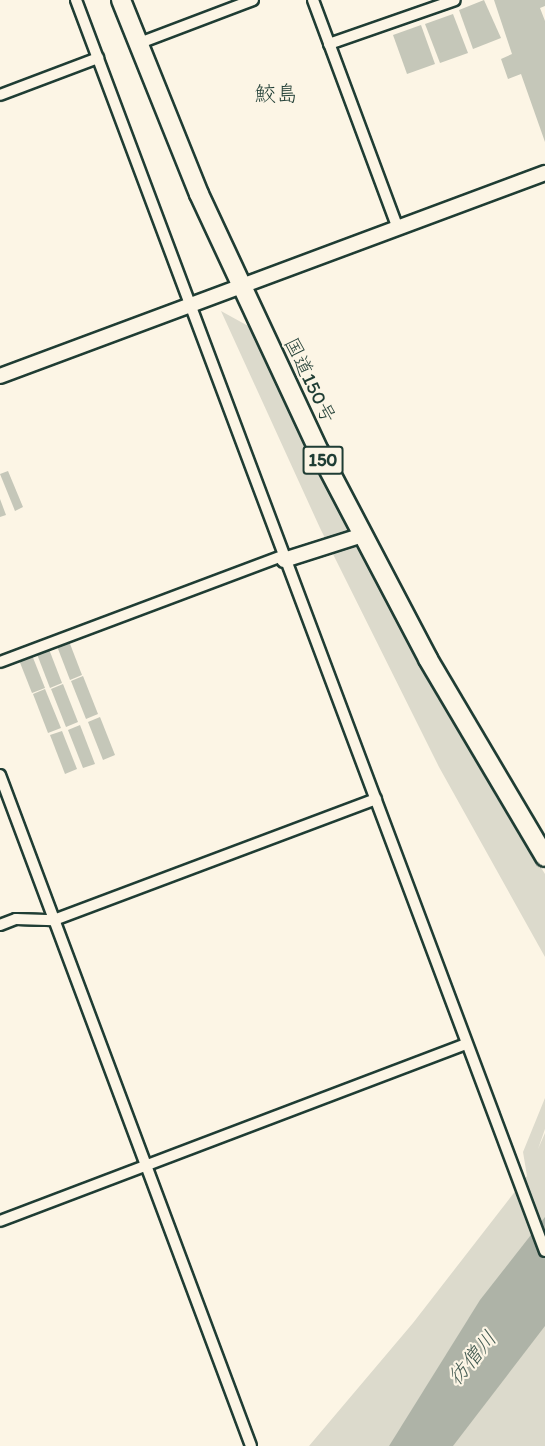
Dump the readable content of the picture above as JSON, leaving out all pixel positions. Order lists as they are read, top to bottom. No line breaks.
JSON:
{"streets":{"highway":["国道150号","150"]},"districts":["鮫島"],"water":["彷僧川"]}
